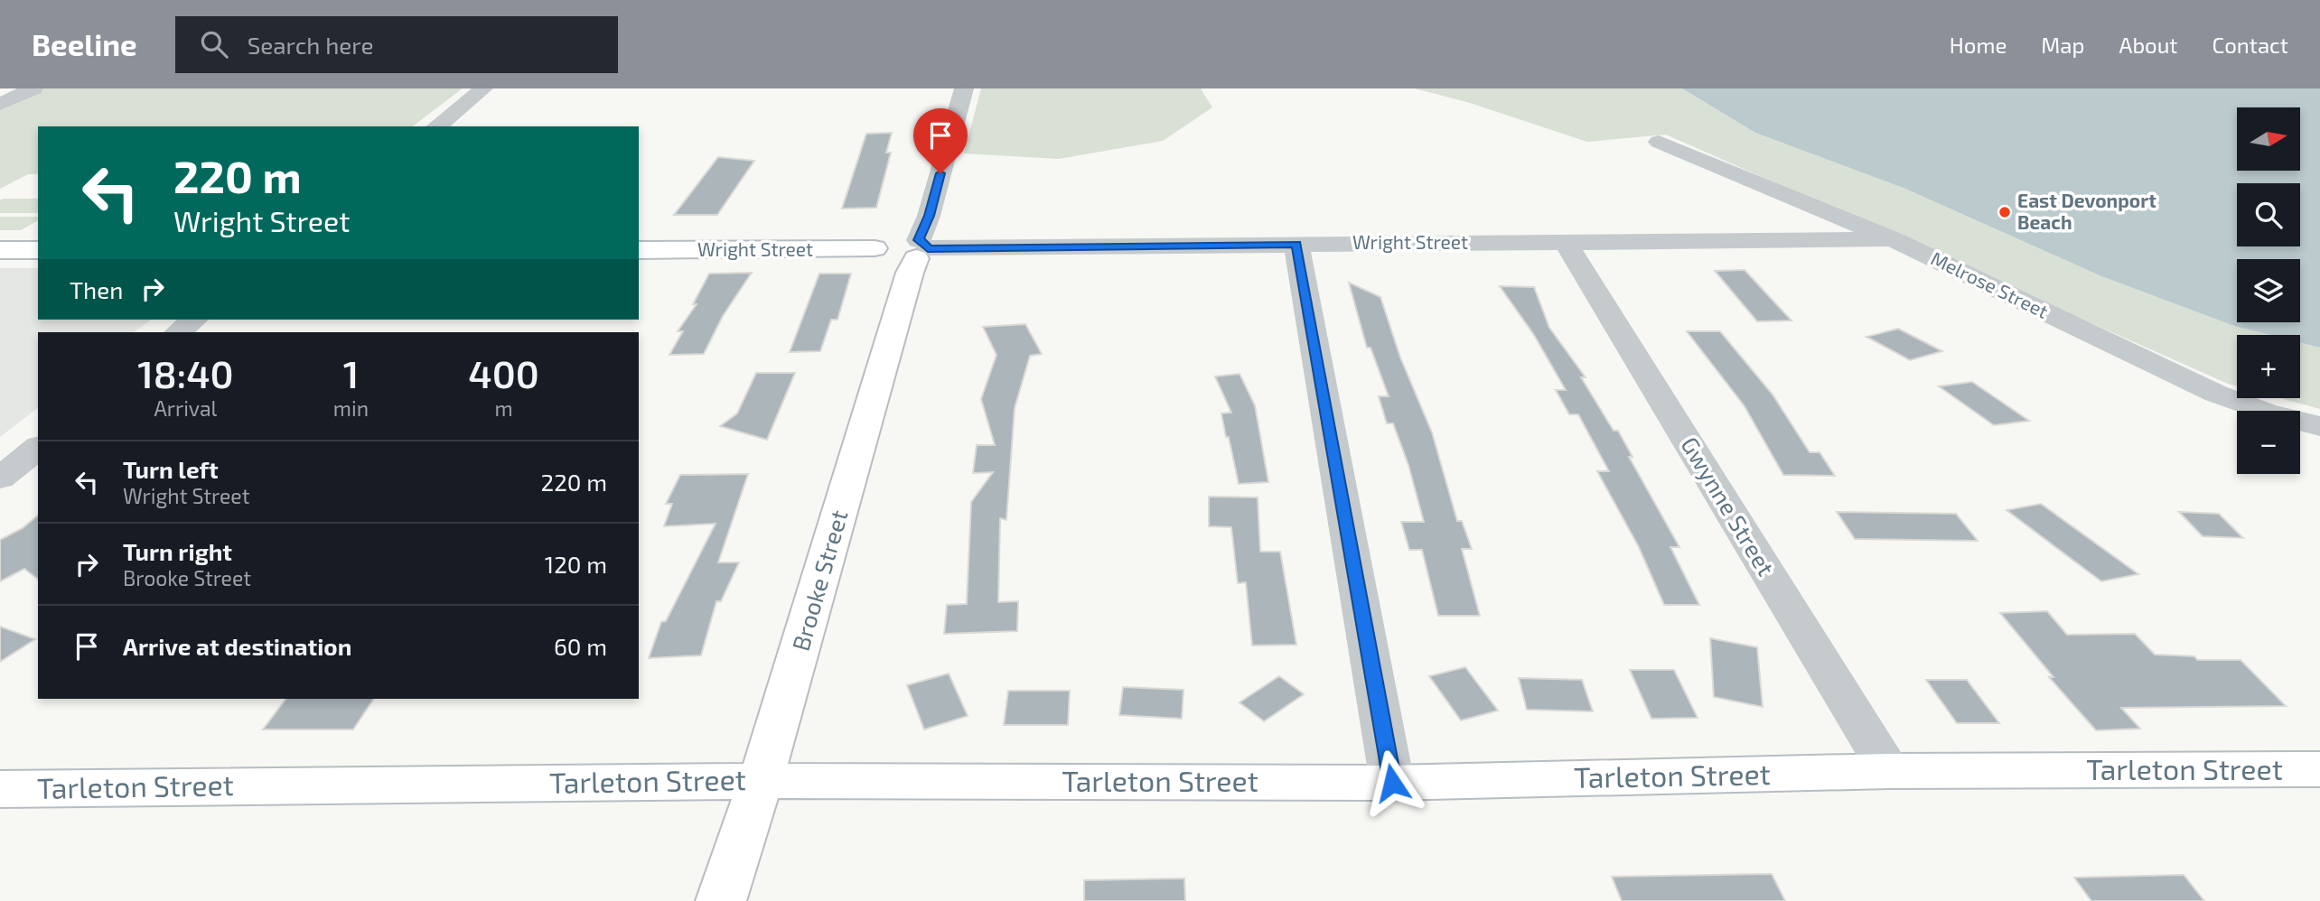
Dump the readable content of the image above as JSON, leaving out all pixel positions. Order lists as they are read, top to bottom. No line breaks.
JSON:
{"streets":{"street":["Wright Street","Melrose Street","Gwynne Street","Brooke Street","Tarleton Street"]},"crossings":[["Wright Street","Melrose Street"],["Wright Street","Gwynne Street"],["Wright Street","Brooke Street"],["Gwynne Street","Tarleton Street"],["Brooke Street","Tarleton Street"]],"places":["East Devonport Beach"],"north":"right","page":{"header":"Beeline","search":"Search here","nav":["Home","Map","About","Contact"],"map_buttons":["+","−"],"turn":["220 m","Wright Street"],"then":"Then","eta":["18:40","Arrival","1","min","400","m"],"list":[{"name":"Turn left","note":"Wright Street","value":"220 m"},{"name":"Turn right","note":"Brooke Street","value":"120 m"},{"name":"Arrive at destination","value":"60 m"}]}}
